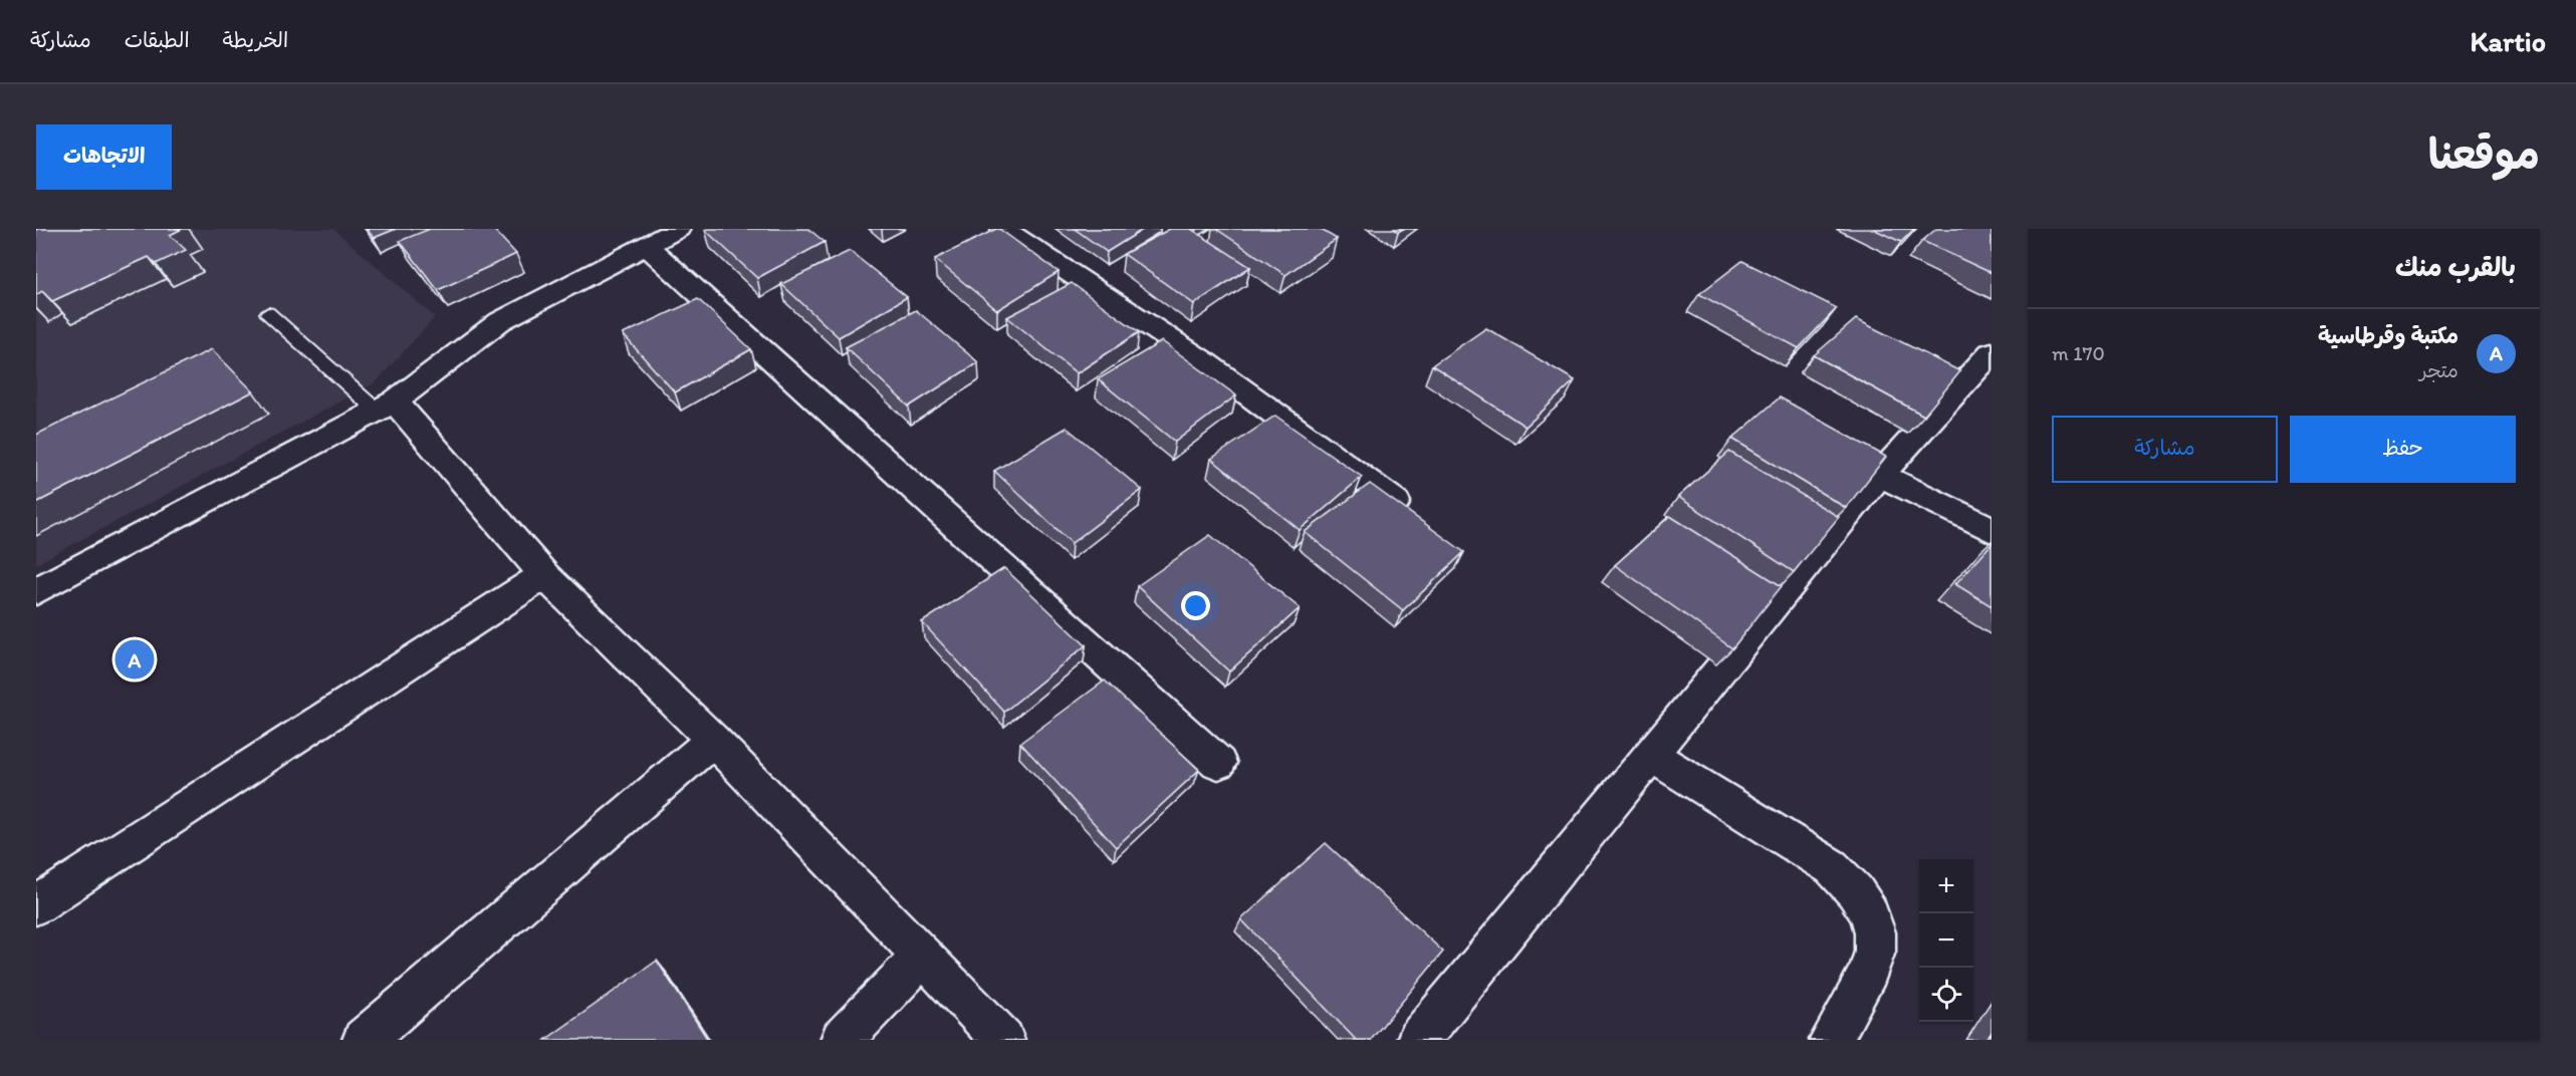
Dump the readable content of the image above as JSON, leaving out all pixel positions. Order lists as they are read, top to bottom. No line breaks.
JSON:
{"page":{"header":"Kartio","nav":["الخريطة","الطبقات","مشاركة"],"title":"موقعنا","buttons":["الاتجاهات",["حفظ","مشاركة"]],"heading":"بالقرب منك","list":[{"mark":"A","name":"مكتبة وقرطاسية","note":"متجر","value":"170 m"}],"pins":"A","map_buttons":["+","−"]}}
